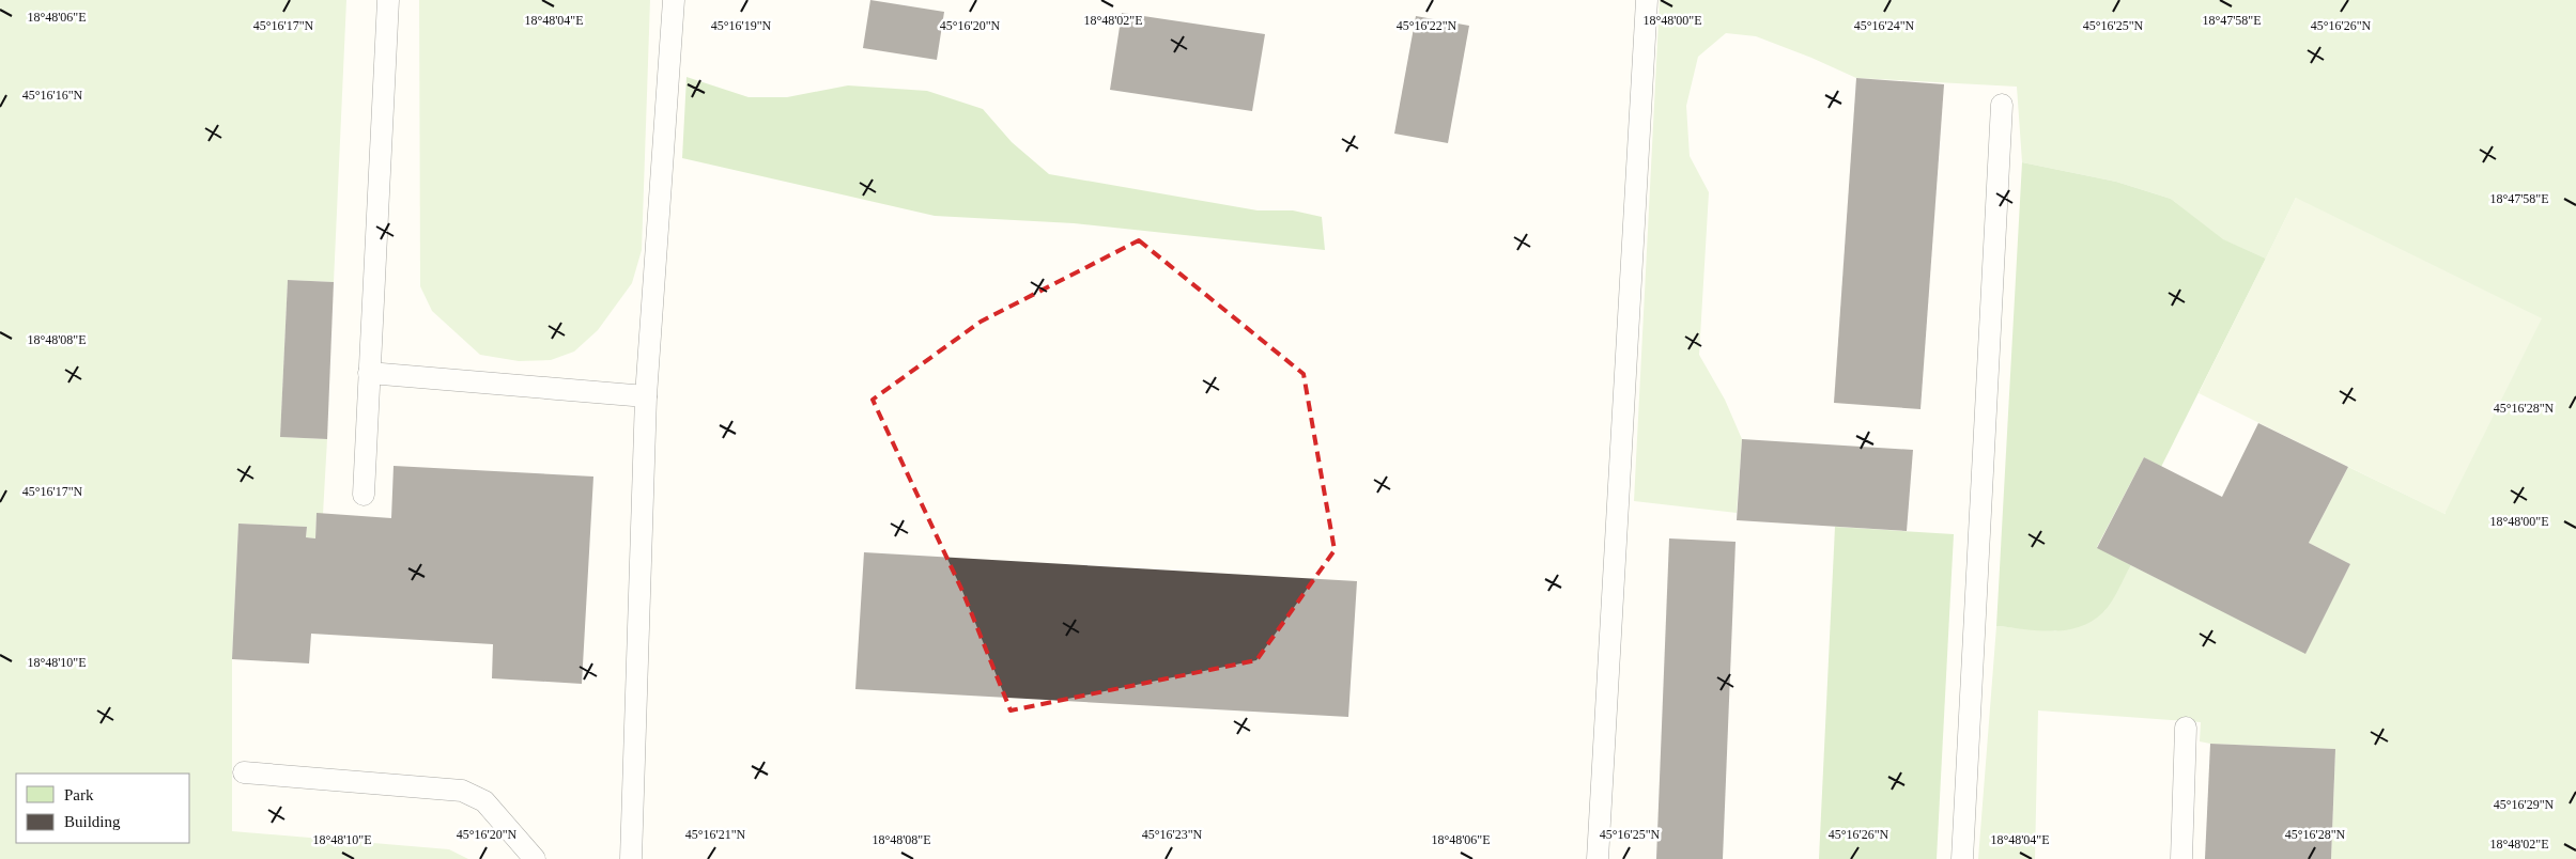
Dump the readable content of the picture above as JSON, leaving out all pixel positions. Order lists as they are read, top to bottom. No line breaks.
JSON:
{"legend":["Park","Building"],"coordinates":["18°48'06\"E","18°48'02\"E","18°48'00\"E","18°48'04\"E","18°47'58\"E","45°16'17\"N","45°16'19\"N","45°16'20\"N","45°16'22\"N","45°16'24\"N","45°16'25\"N","45°16'26\"N","45°16'16\"N","18°48'08\"E","45°16'28\"N","18°48'10\"E","45°16'29\"N","45°16'21\"N","45°16'23\"N"]}
